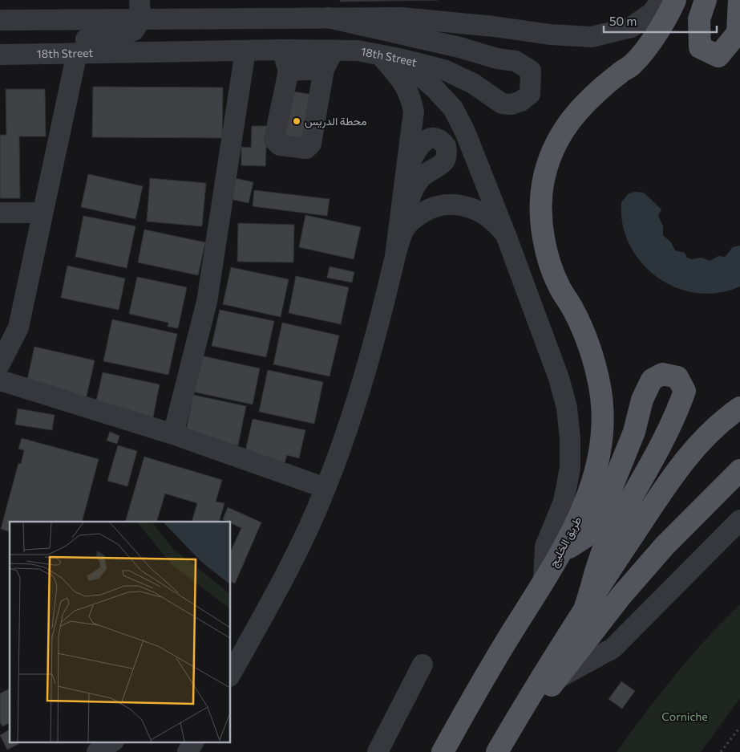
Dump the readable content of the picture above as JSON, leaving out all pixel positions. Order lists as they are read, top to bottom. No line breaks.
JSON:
{"streets":{"main road":["طريق الخليج"],"street":["18th Street"]},"parks":["Corniche"],"places":["محطة الدريس"],"scale_bar":"50 m"}
